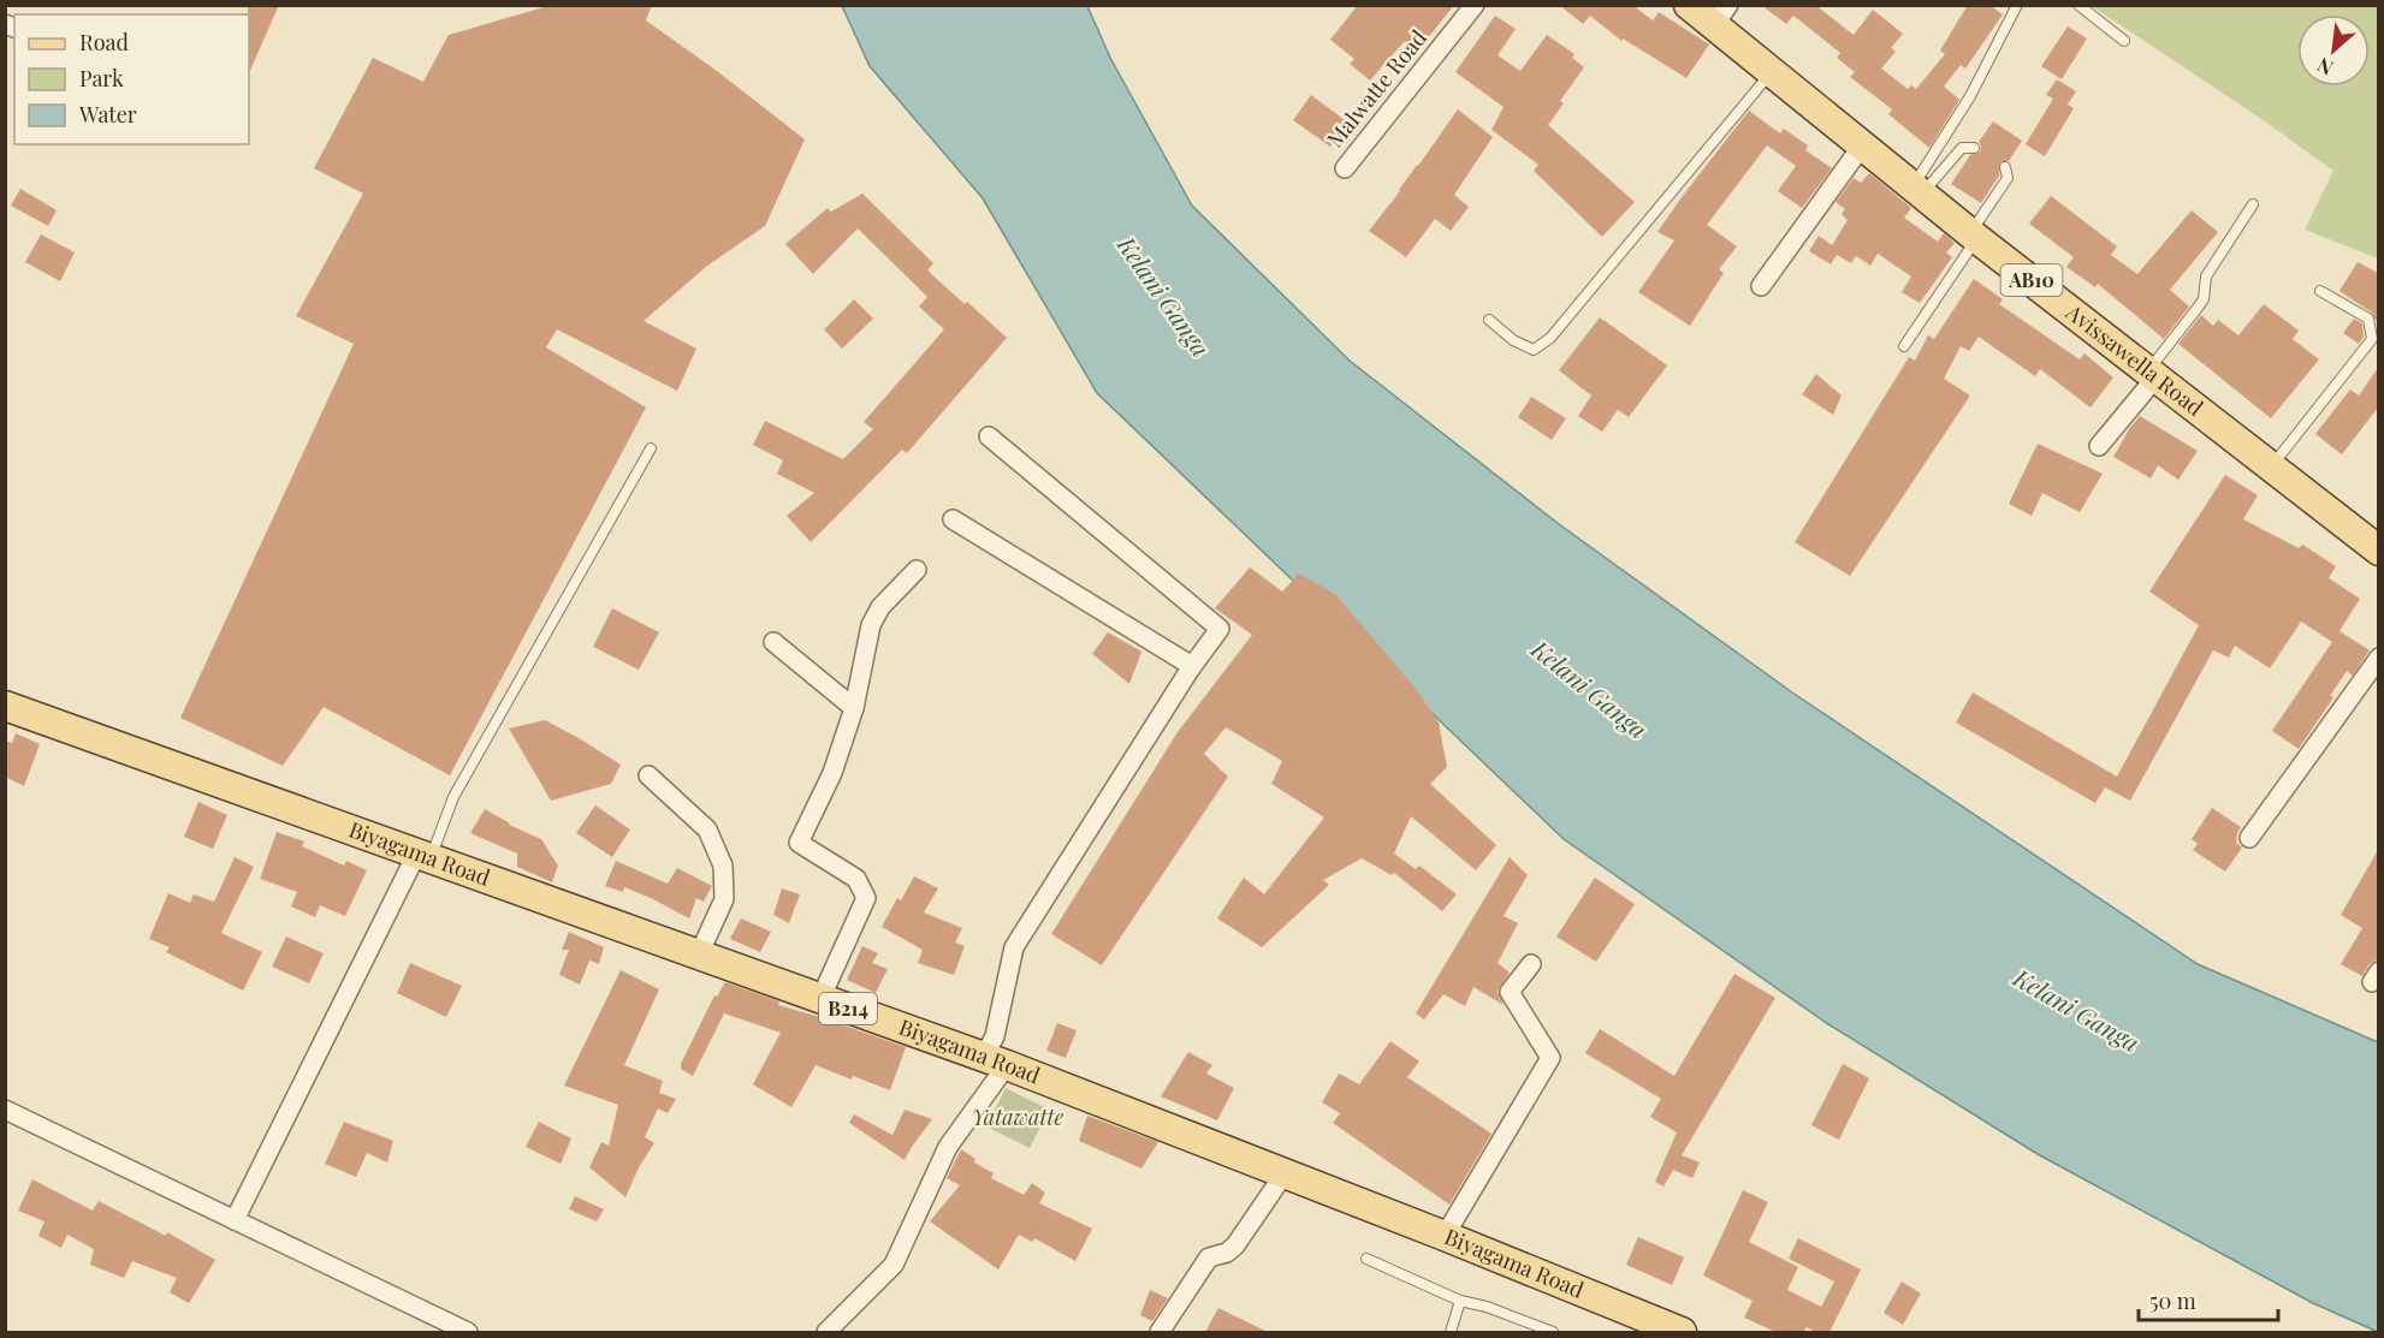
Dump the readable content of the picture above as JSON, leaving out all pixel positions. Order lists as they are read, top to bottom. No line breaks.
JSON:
{"streets":{"main road":["AB10","Avissawella Road","Biyagama Road","B214"],"street":["Malwatte Road"]},"water":["Kelani Ganga"],"parks":["Yatawatte"],"legend":["Road","Park","Water"],"scale_bar":"50 m","north":"bottom left"}
